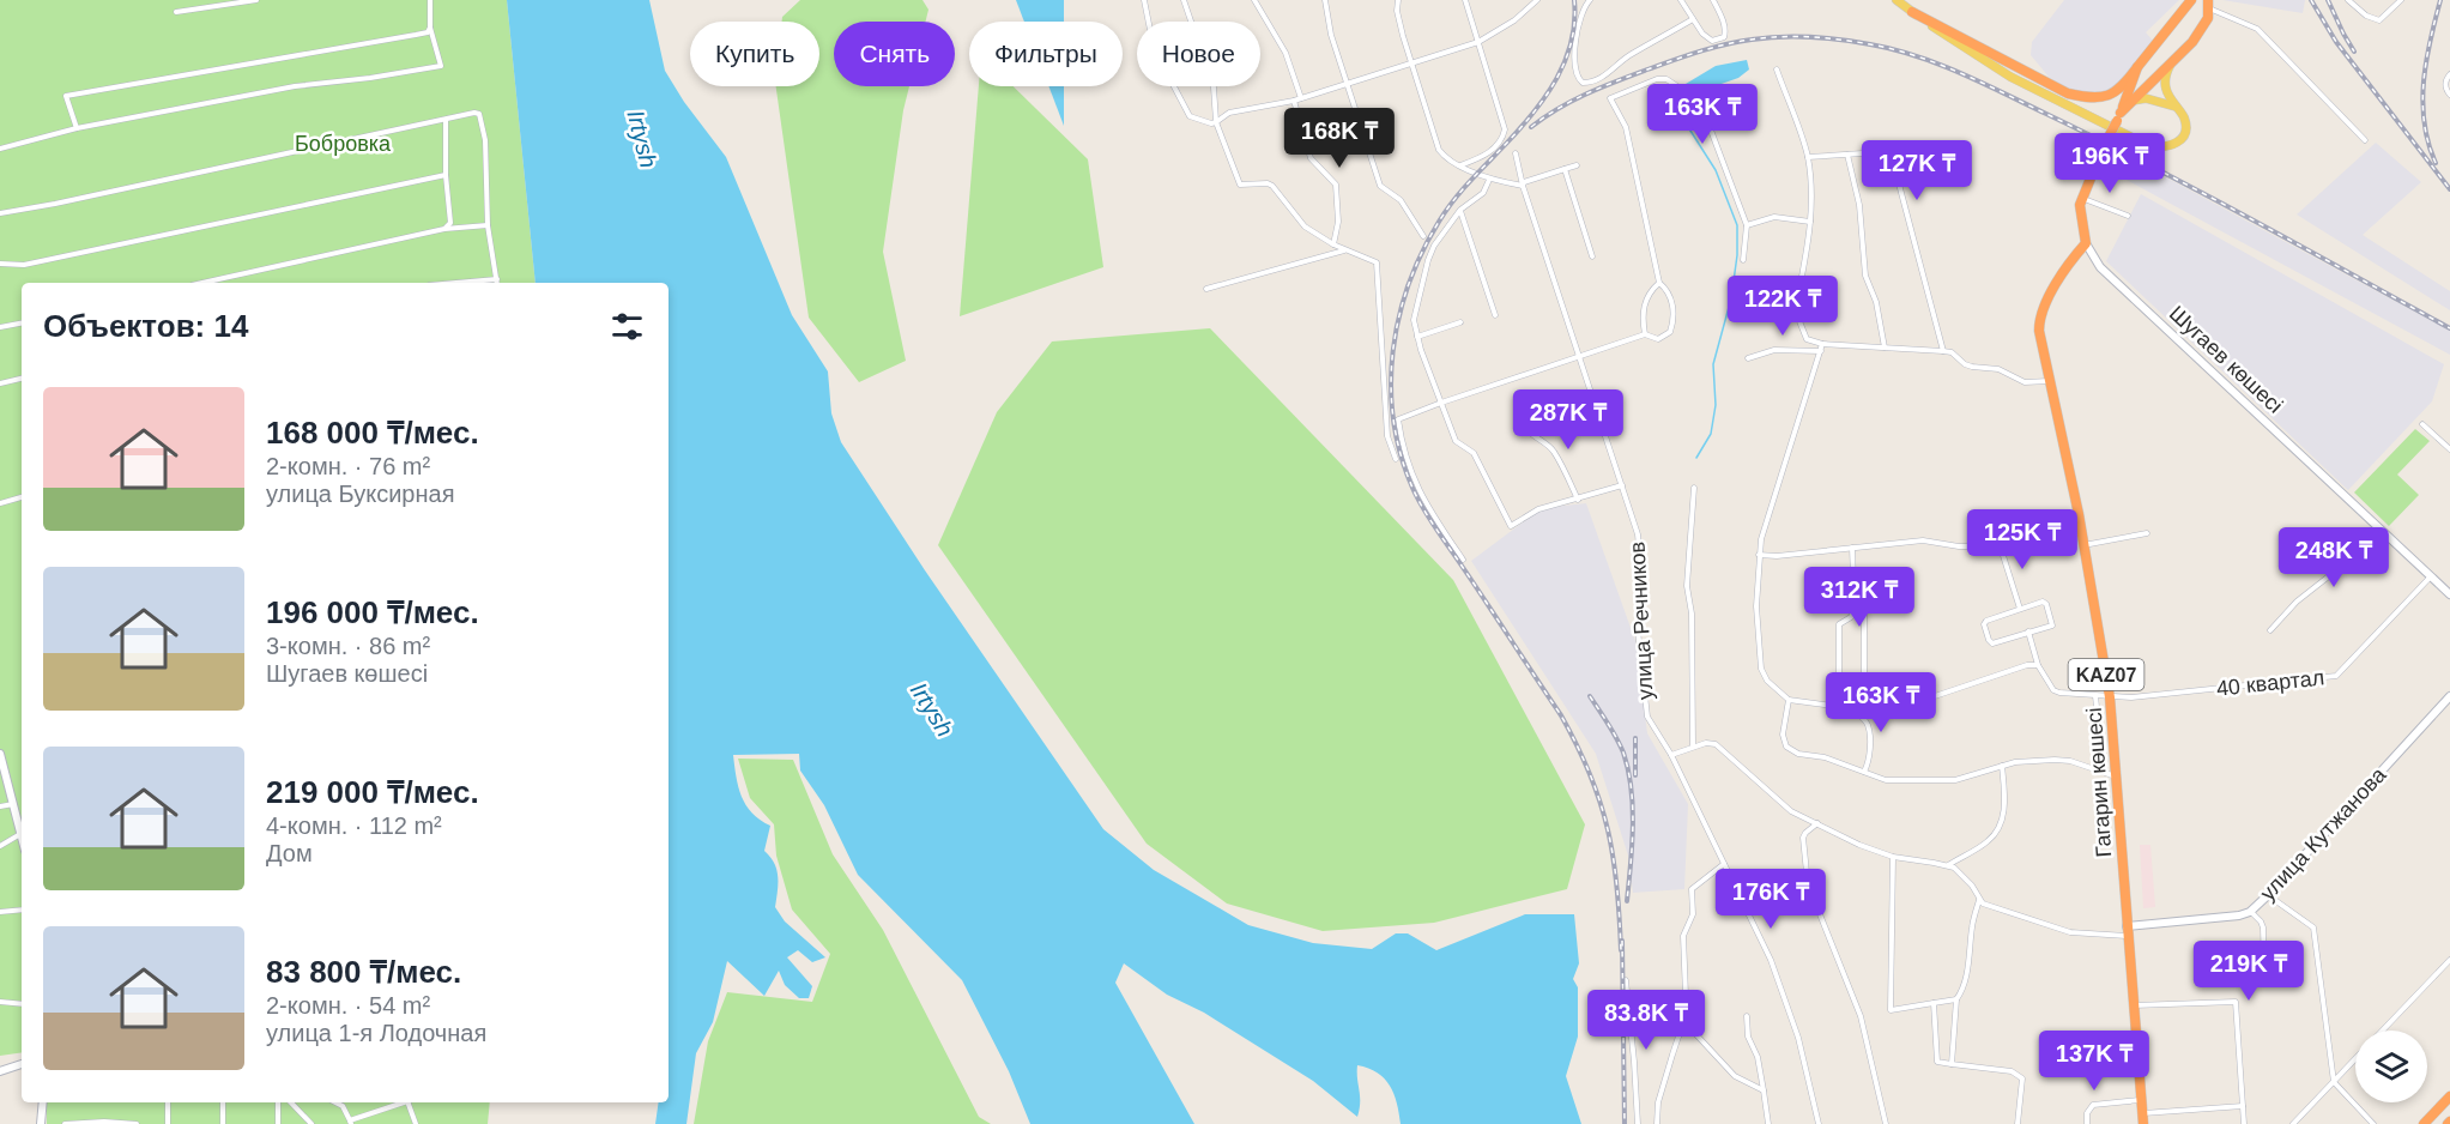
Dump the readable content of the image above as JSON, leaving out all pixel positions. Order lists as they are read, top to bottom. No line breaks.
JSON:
{"streets":{"highway":["Шугаев көшесі","KAZ07","Гагарин көшесі"],"street":["улица Речников","40 квартал","улица Кутжанова"]},"crossings":[["Шугаев көшесі","40 квартал"],["Шугаев көшесі","Гагарин көшесі"],["40 квартал","Гагарин көшесі"],["Гагарин көшесі","улица Кутжанова"]],"water":["Irtysh"],"parks":["Бобровка"],"page":{"chip":["Купить","Снять","Фильтры","Новое"],"price":["163K ₸","168K ₸","196K ₸","127K ₸","122K ₸","287K ₸","125K ₸","248K ₸","312K ₸","163K ₸","176K ₸","219K ₸","83.8K ₸","137K ₸"],"heading":"Объектов: 14","list":[{"name":"168 000 ₸/мес.","note":"2-комн. · 76 m² · улица Буксирная"},{"name":"196 000 ₸/мес.","note":"3-комн. · 86 m² · Шугаев көшесі"},{"name":"219 000 ₸/мес.","note":"4-комн. · 112 m² · Дом"},{"name":"83 800 ₸/мес.","note":"2-комн. · 54 m² · улица 1-я Лодочная"}]}}
